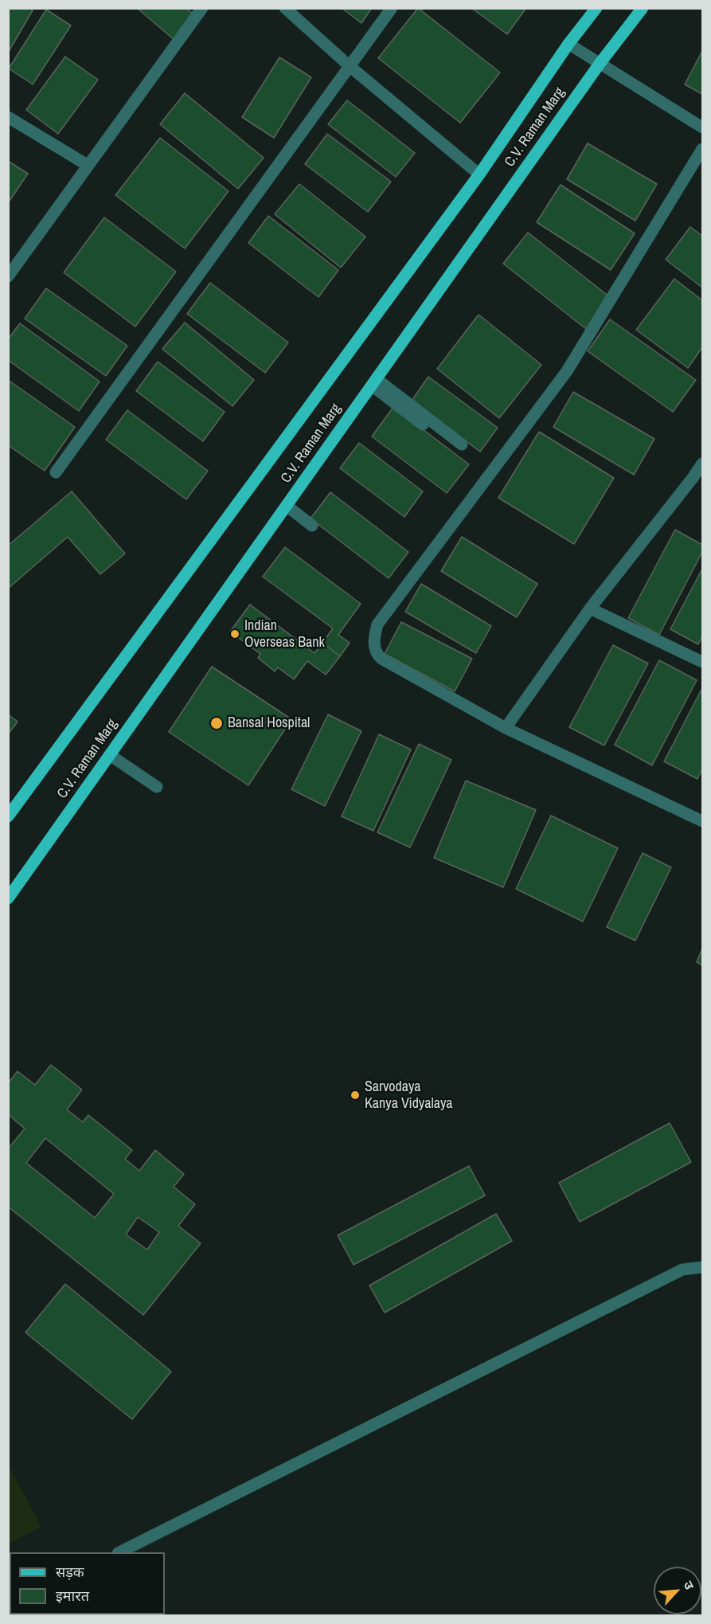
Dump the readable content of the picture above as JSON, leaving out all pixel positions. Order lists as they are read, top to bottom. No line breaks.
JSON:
{"streets":{"main road":["C.V. Raman Marg"]},"places":["Indian Overseas Bank","Bansal Hospital","Sarvodaya Kanya Vidyalaya"],"legend":["सड़क","इमारत"],"north":"top right"}
